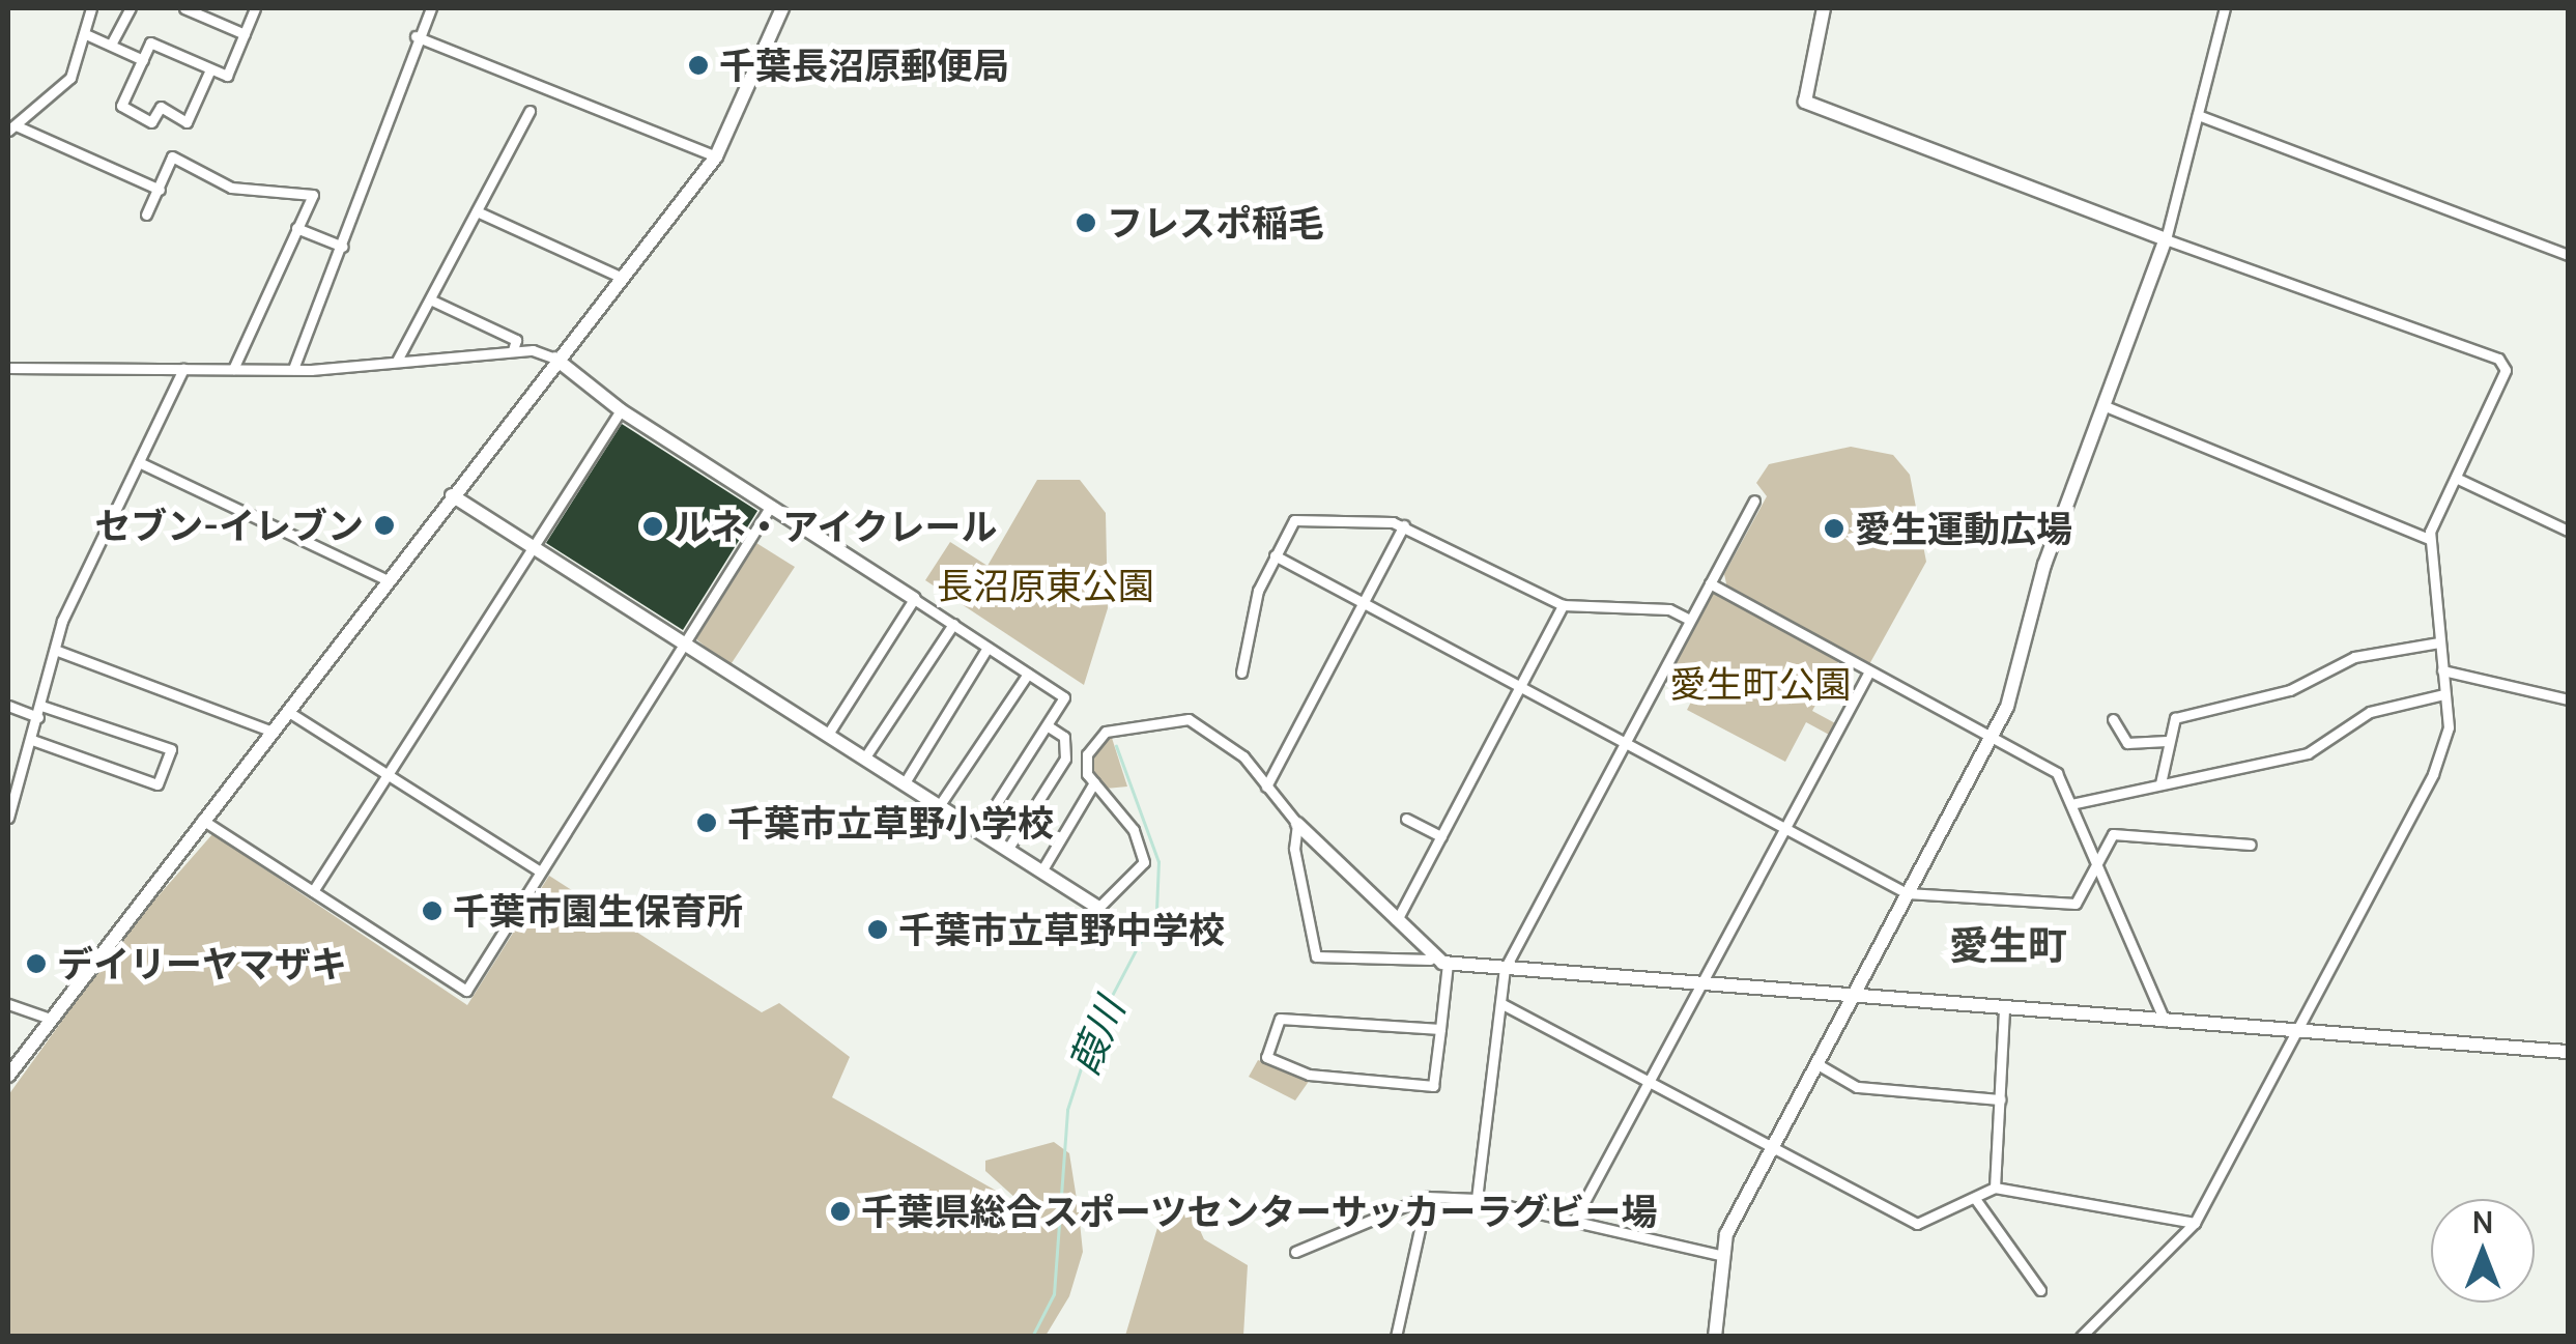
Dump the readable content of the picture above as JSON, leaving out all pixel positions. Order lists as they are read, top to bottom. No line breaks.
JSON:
{"districts":["愛生町"],"water":["葭川"],"parks":["長沼原東公園","愛生町公園"],"places":["千葉長沼原郵便局","フレスポ稲毛","セブン-イレブン","ルネ・アイクレール","愛生運動広場","千葉市立草野小学校","千葉市園生保育所","千葉市立草野中学校","デイリーヤマザキ","千葉県総合スポーツセンターサッカーラグビー場"],"north":"top"}
